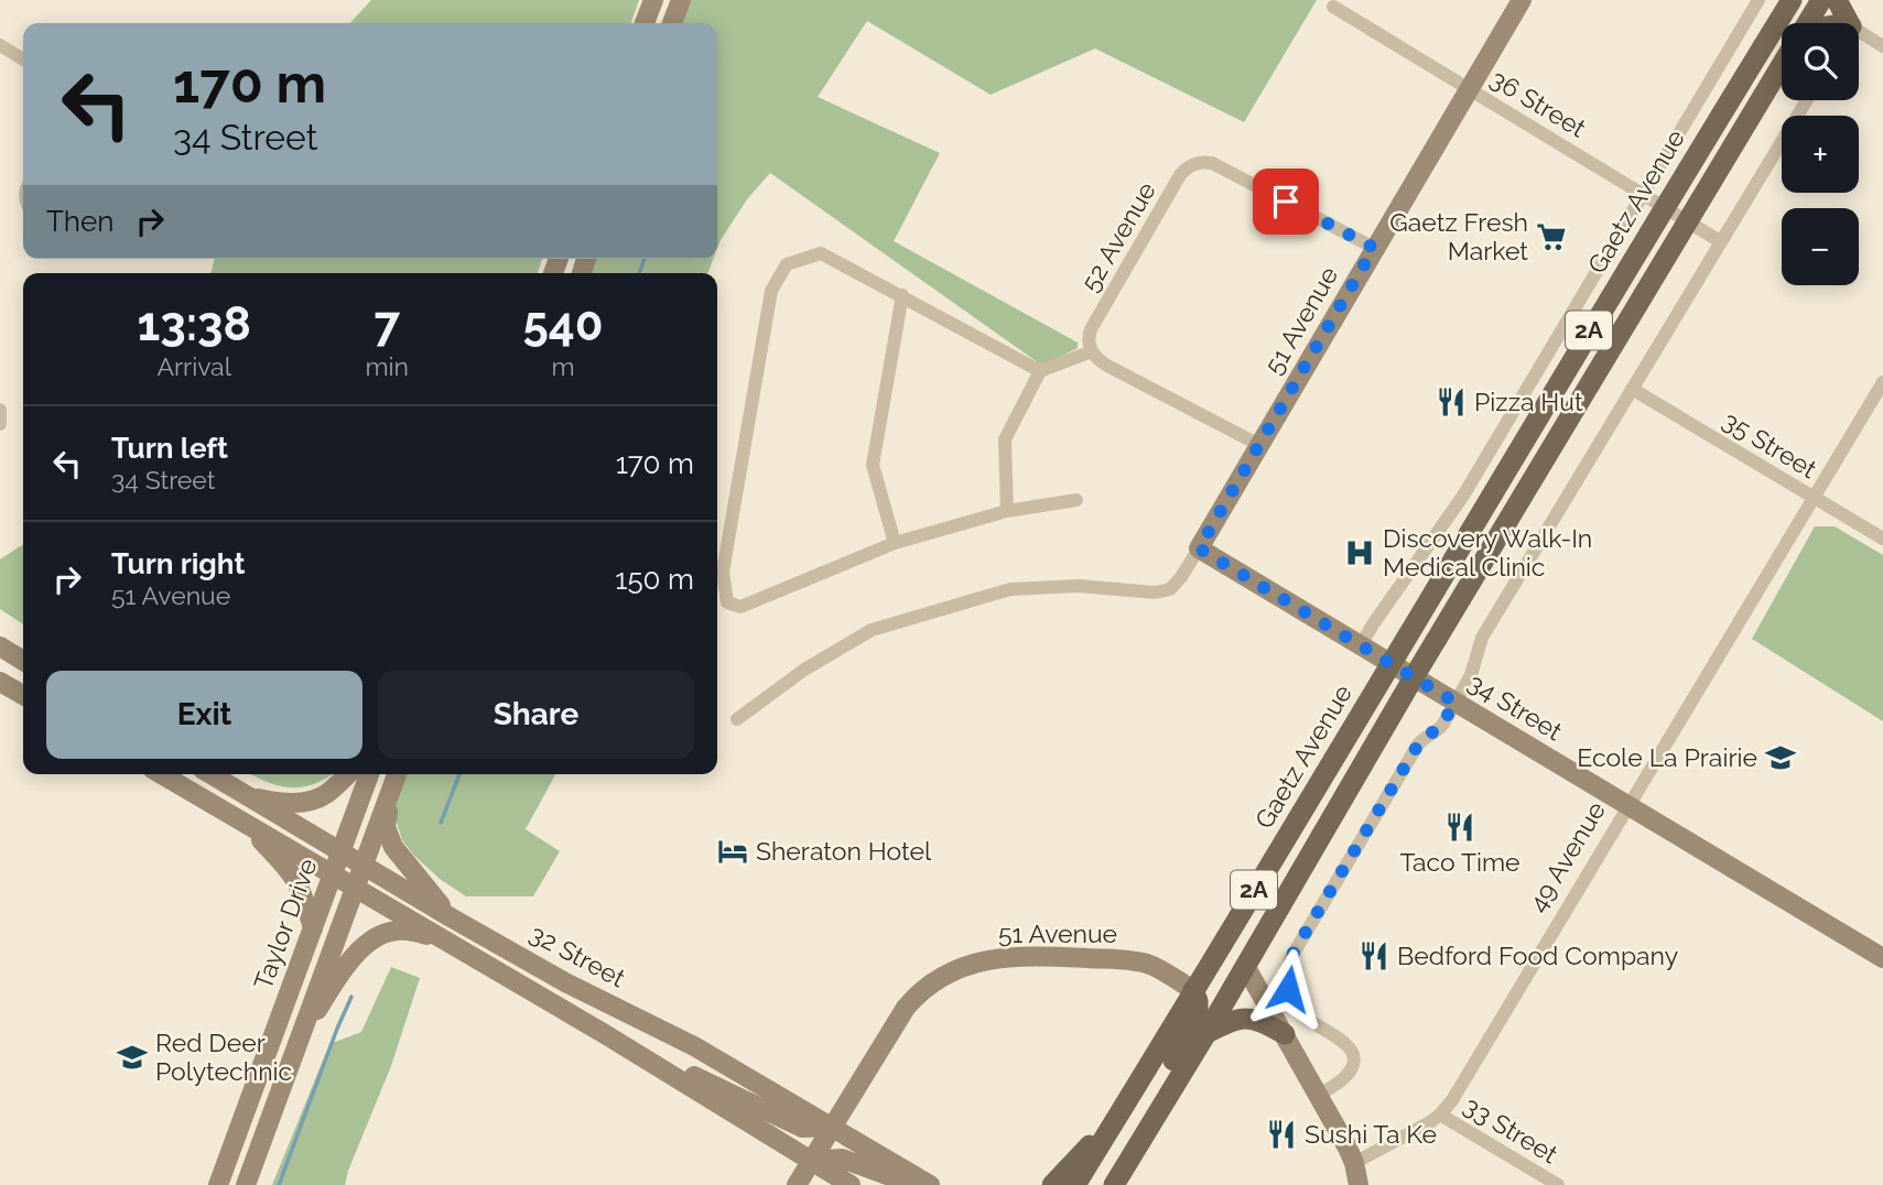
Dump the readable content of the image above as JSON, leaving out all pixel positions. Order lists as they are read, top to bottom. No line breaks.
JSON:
{"streets":{"main road":["Gaetz Avenue","51 Avenue","2A","34 Street","Taylor Drive","32 Street"],"street":["36 Street","52 Avenue","35 Street","49 Avenue","33 Street"]},"crossings":[["36 Street","Gaetz Avenue"],["36 Street","51 Avenue"],["36 Street","2A"],["Gaetz Avenue","51 Avenue"],["Gaetz Avenue","34 Street"],["52 Avenue","51 Avenue"],["51 Avenue","34 Street"],["51 Avenue","32 Street"],["2A","34 Street"],["35 Street","49 Avenue"],["34 Street","49 Avenue"],["49 Avenue","33 Street"],["Taylor Drive","32 Street"]],"places":{"supermarket":["Gaetz Fresh Market"],"restaurant":["Pizza Hut","Taco Time","Bedford Food Company","Sushi Ta Ke"],"hospital":["Discovery Walk-In Medical Clinic"],"school or university":["Ecole La Prairie","Red Deer Polytechnic"],"hotel":["Sheraton Hotel"]},"page":{"map_buttons":["+","−"],"turn":["170 m","34 Street"],"then":"Then","eta":["13:38","Arrival","7","min","540","m"],"list":[{"name":"Turn left","note":"34 Street","value":"170 m"},{"name":"Turn right","note":"51 Avenue","value":"150 m"}],"buttons":["Exit","Share"]}}
